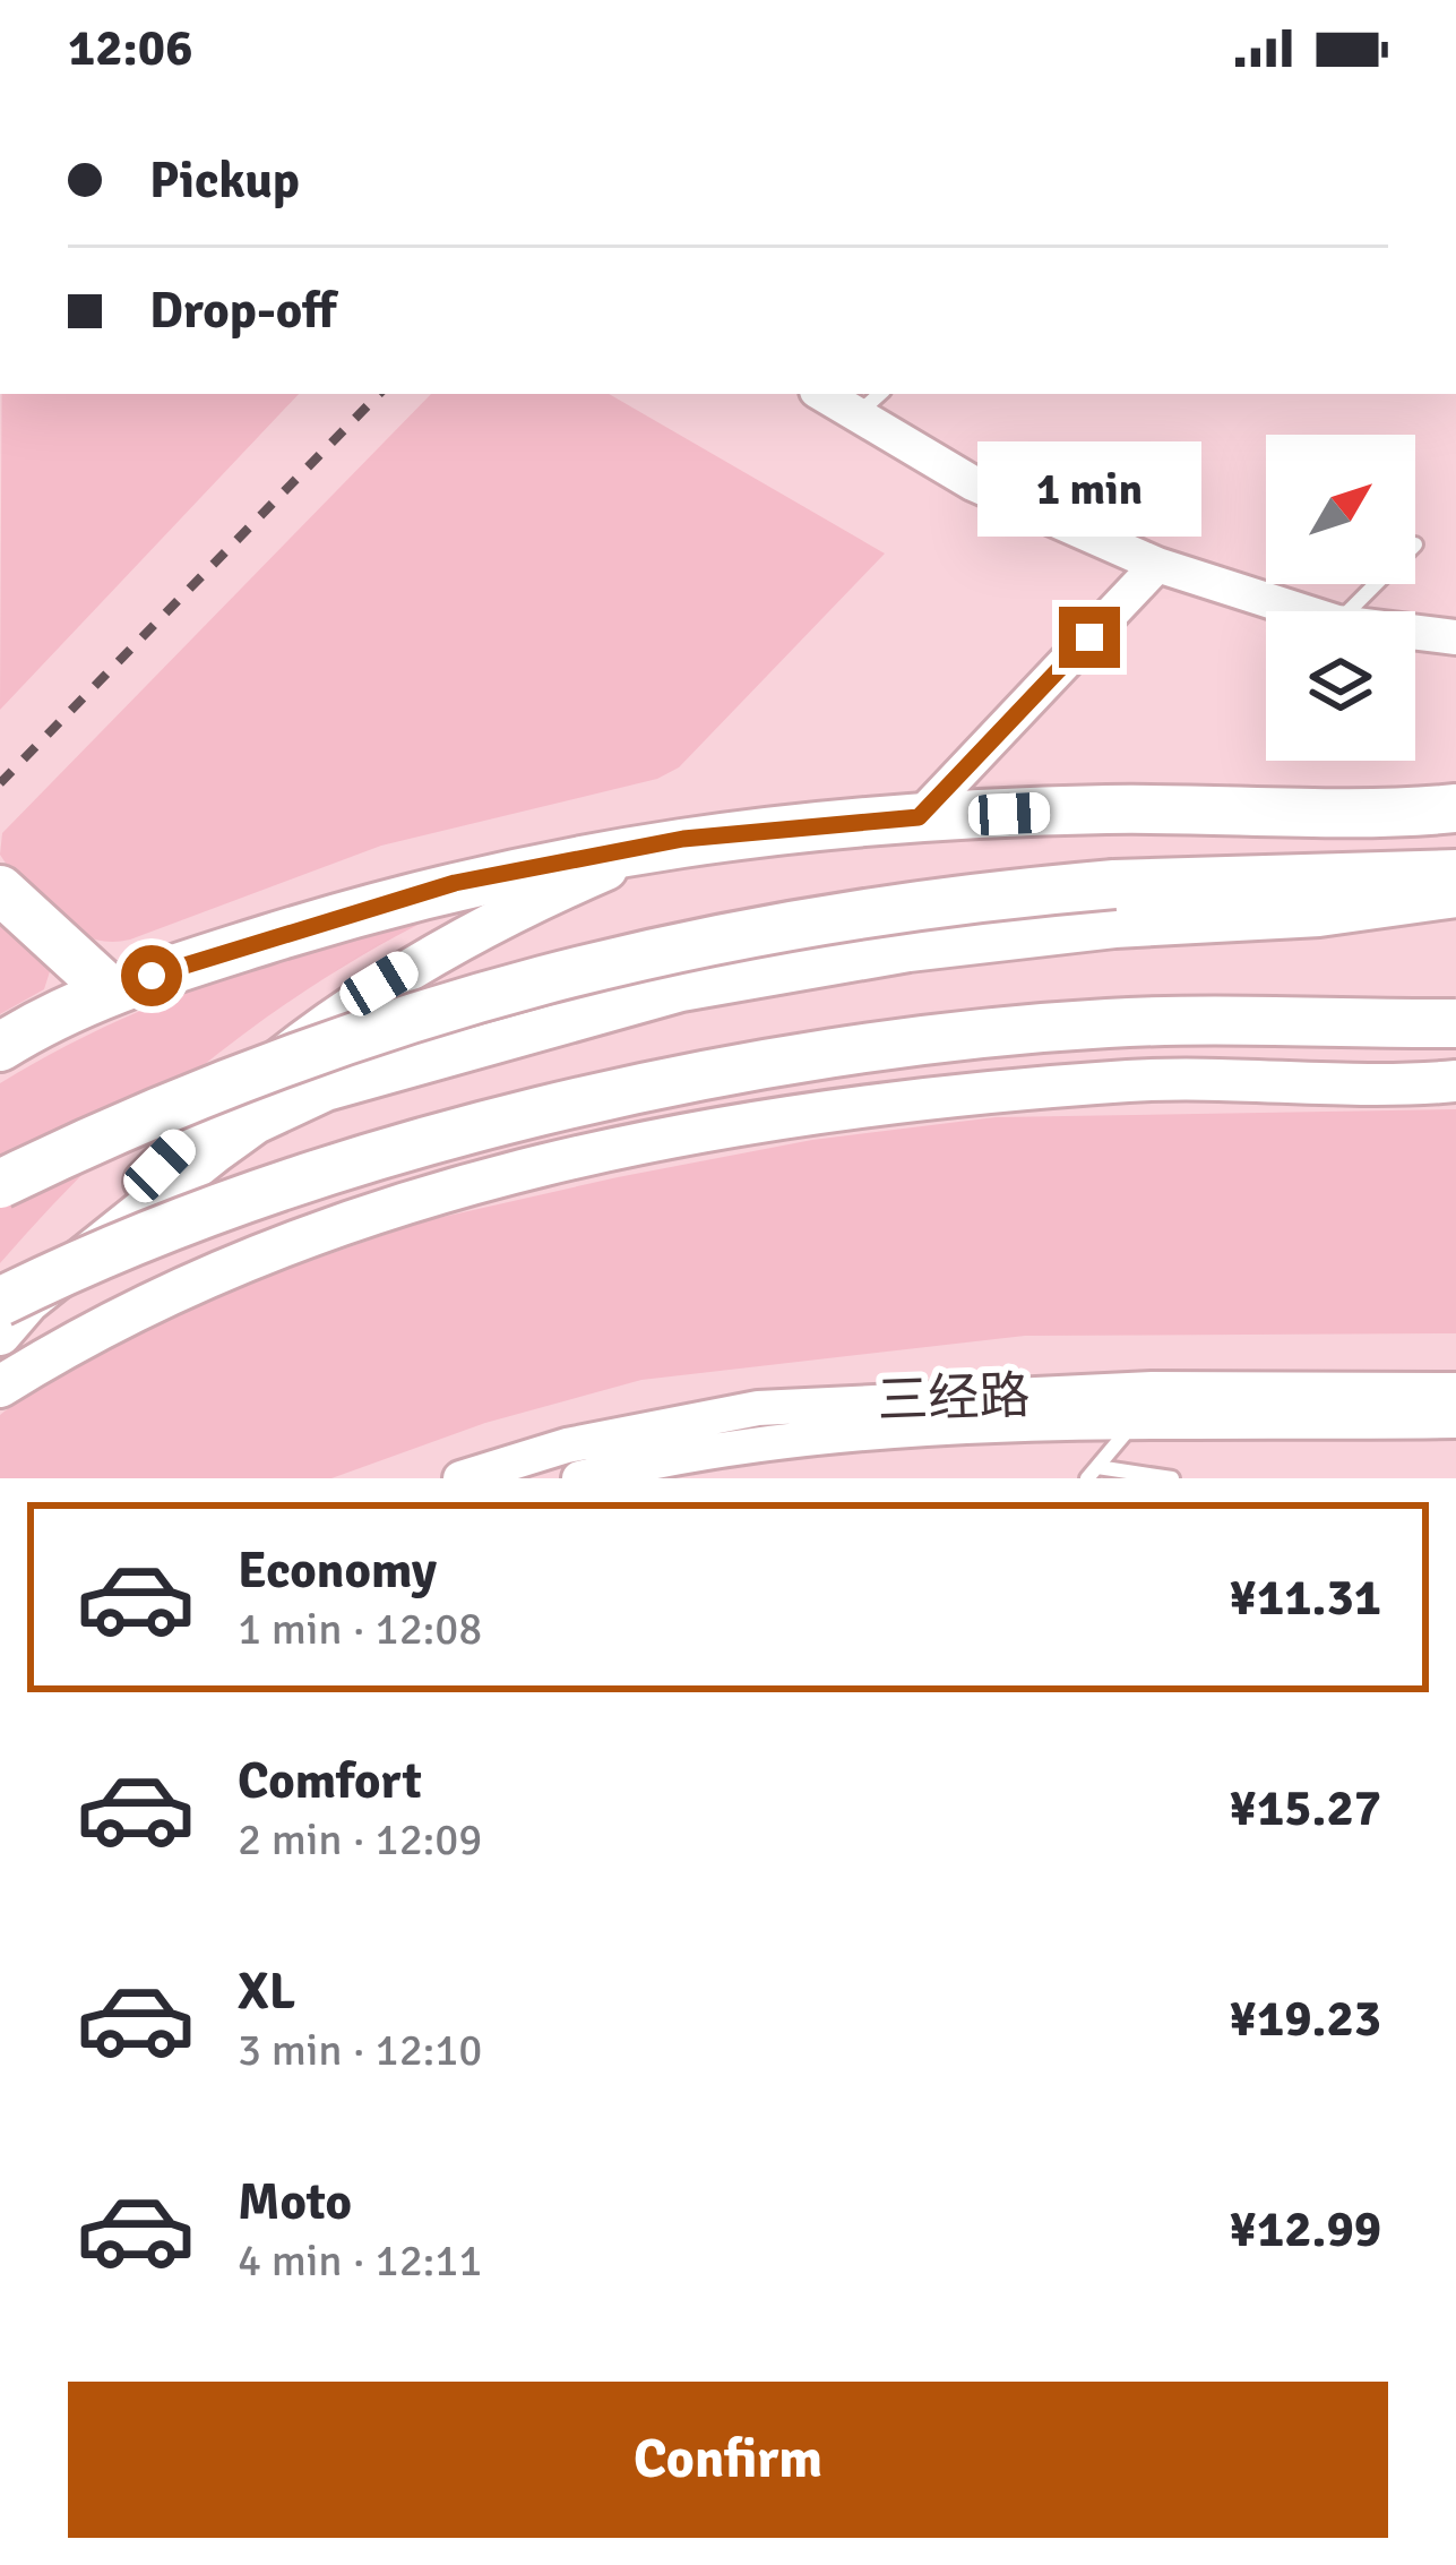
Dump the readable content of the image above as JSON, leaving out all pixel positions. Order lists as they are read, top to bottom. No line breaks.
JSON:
{"streets":{"street":["三经路"]},"north":"top right","page":{"status":"12:06","banner":["Pickup","Drop-off"],"bubble":"1 min","list":[{"name":"Economy","note":"1 min · 12:08","value":"¥11.31"},{"name":"Comfort","note":"2 min · 12:09","value":"¥15.27"},{"name":"XL","note":"3 min · 12:10","value":"¥19.23"},{"name":"Moto","note":"4 min · 12:11","value":"¥12.99"}],"buttons":"Confirm"}}
